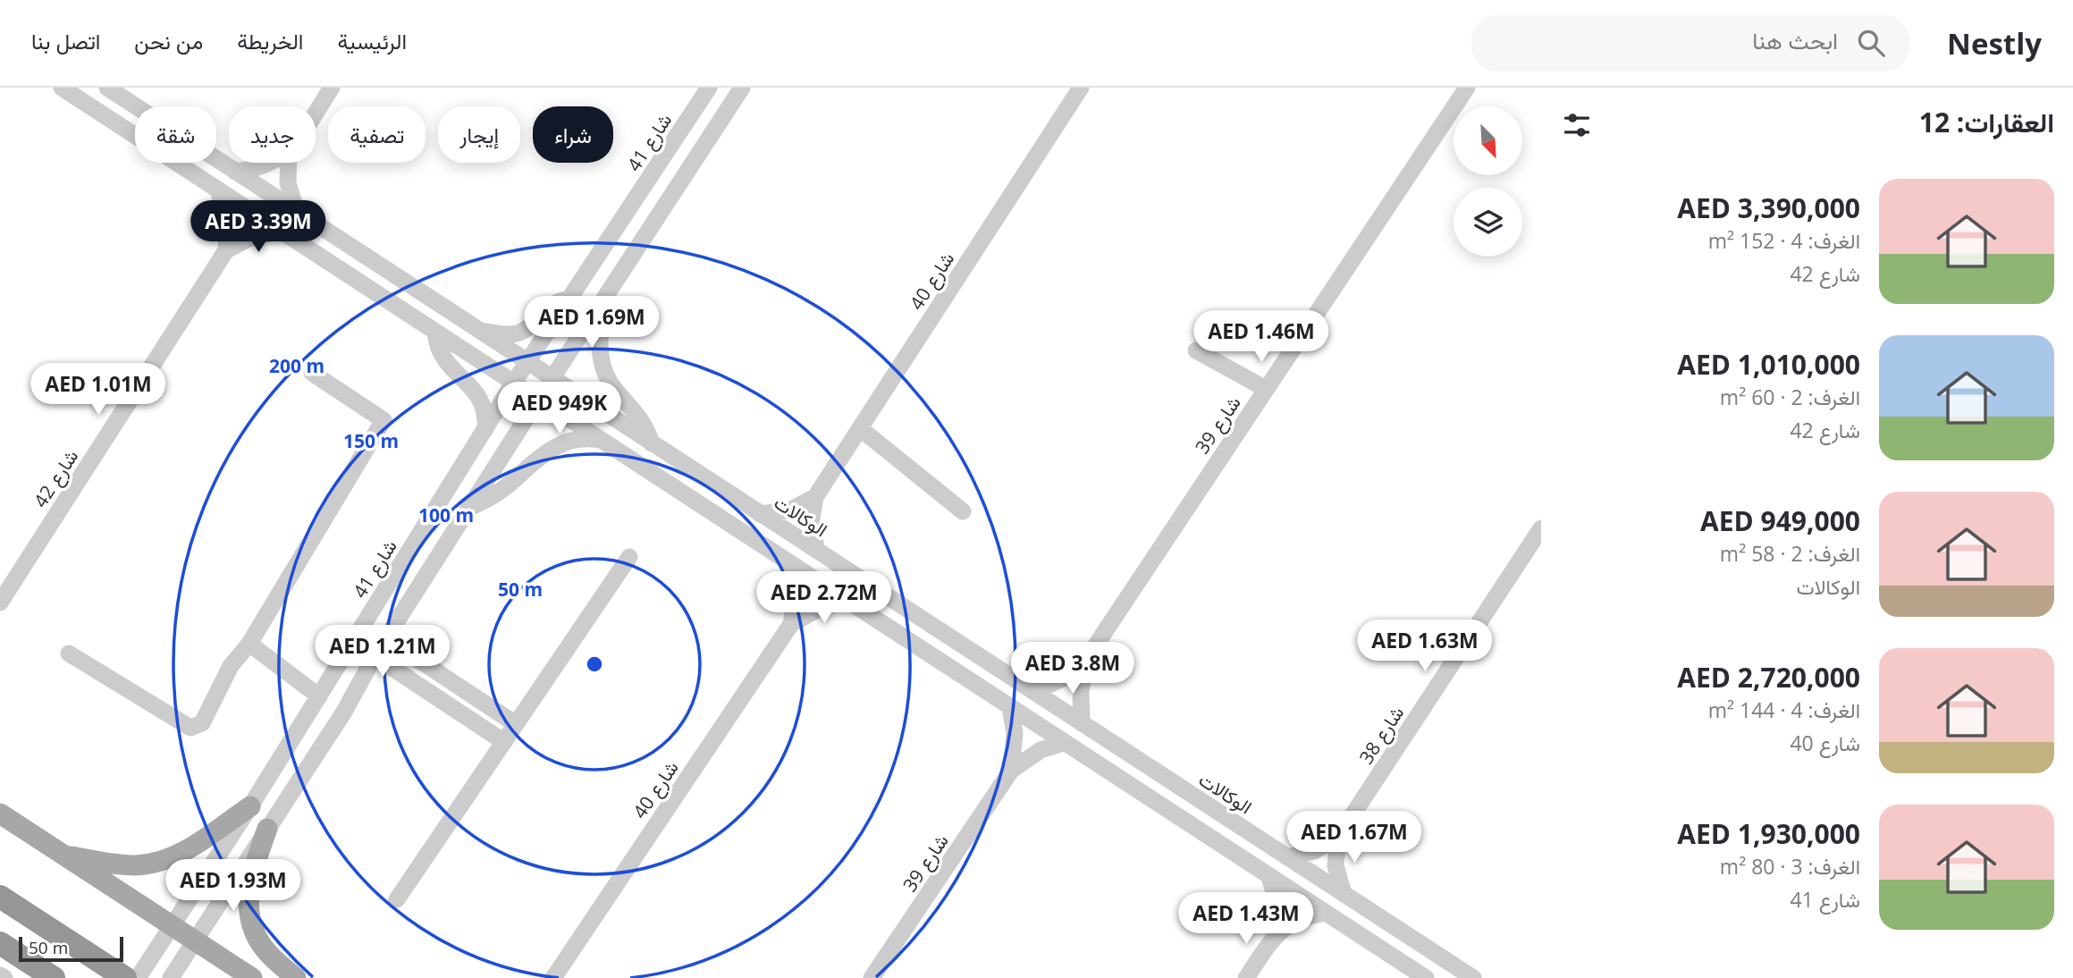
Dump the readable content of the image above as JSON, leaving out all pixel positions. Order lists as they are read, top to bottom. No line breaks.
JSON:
{"streets":{"street":["شارع 41","شارع 40","شارع 39","شارع 42","الوكالات","شارع 38"]},"crossings":[["شارع 41","الوكالات"],["شارع 40","الوكالات"],["شارع 39","الوكالات"],["الوكالات","شارع 38"]],"scale_bar":"50 m","north":"bottom right","page":{"header":"Nestly","search":"ابحث هنا","nav":["الرئيسية","الخريطة","من نحن","اتصل بنا"],"heading":"العقارات: 12","chip":["شراء","إيجار","تصفية","جديد","شقة"],"list":[{"name":"AED 3,390,000","note":"الغرف: 4 · 152 m² · شارع 42"},{"name":"AED 1,010,000","note":"الغرف: 2 · 60 m² · شارع 42"},{"name":"AED 949,000","note":"الغرف: 2 · 58 m² · الوكالات"},{"name":"AED 2,720,000","note":"الغرف: 4 · 144 m² · شارع 40"},{"name":"AED 1,930,000","note":"الغرف: 3 · 80 m² · شارع 41"}],"price":["AED 3.39M","AED 1.69M","AED 1.46M","AED 1.01M","AED 949K","AED 2.72M","AED 1.63M","AED 1.21M","AED 3.8M","AED 1.67M","AED 1.93M","AED 1.43M"],"scale":"50 m"},"rings":["200 m","150 m","100 m","50 m"]}
